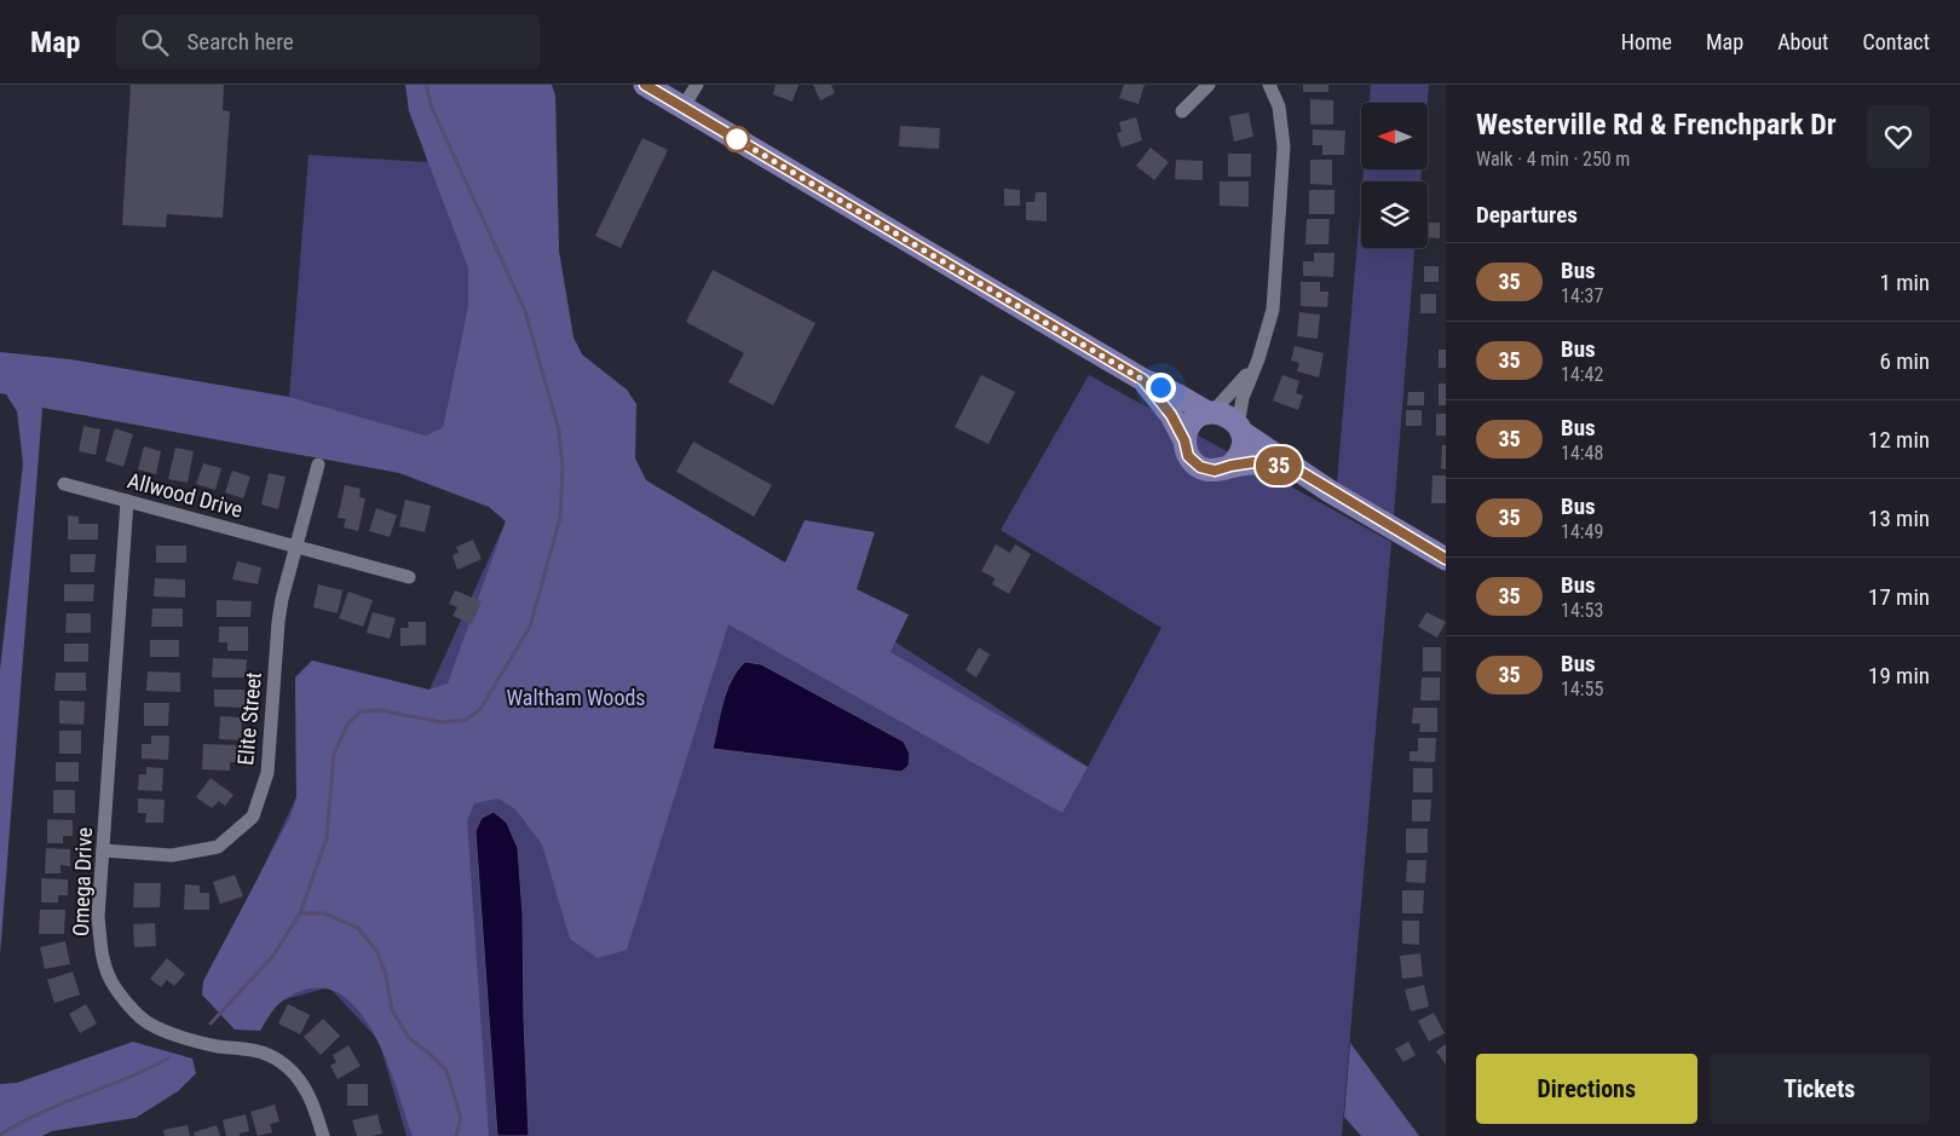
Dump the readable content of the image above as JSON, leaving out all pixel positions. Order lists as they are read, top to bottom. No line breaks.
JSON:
{"streets":{"street":["Allwood Drive","Elite Street","Omega Drive"]},"crossings":[["Allwood Drive","Elite Street"],["Allwood Drive","Omega Drive"],["Elite Street","Omega Drive"]],"parks":["Waltham Woods"],"lines":["bus line 35"],"north":"left","page":{"header":"Map","search":"Search here","nav":["Home","Map","About","Contact"],"on_map":"35","heading":[["Westerville Rd & Frenchpark Dr","Walk · 4 min · 250 m"],"Departures"],"list":[{"mark":"35","name":"Bus","note":"14:37","value":"1 min"},{"mark":"35","name":"Bus","note":"14:42","value":"6 min"},{"mark":"35","name":"Bus","note":"14:48","value":"12 min"},{"mark":"35","name":"Bus","note":"14:49","value":"13 min"},{"mark":"35","name":"Bus","note":"14:53","value":"17 min"},{"mark":"35","name":"Bus","note":"14:55","value":"19 min"}],"buttons":["Directions","Tickets"]}}
